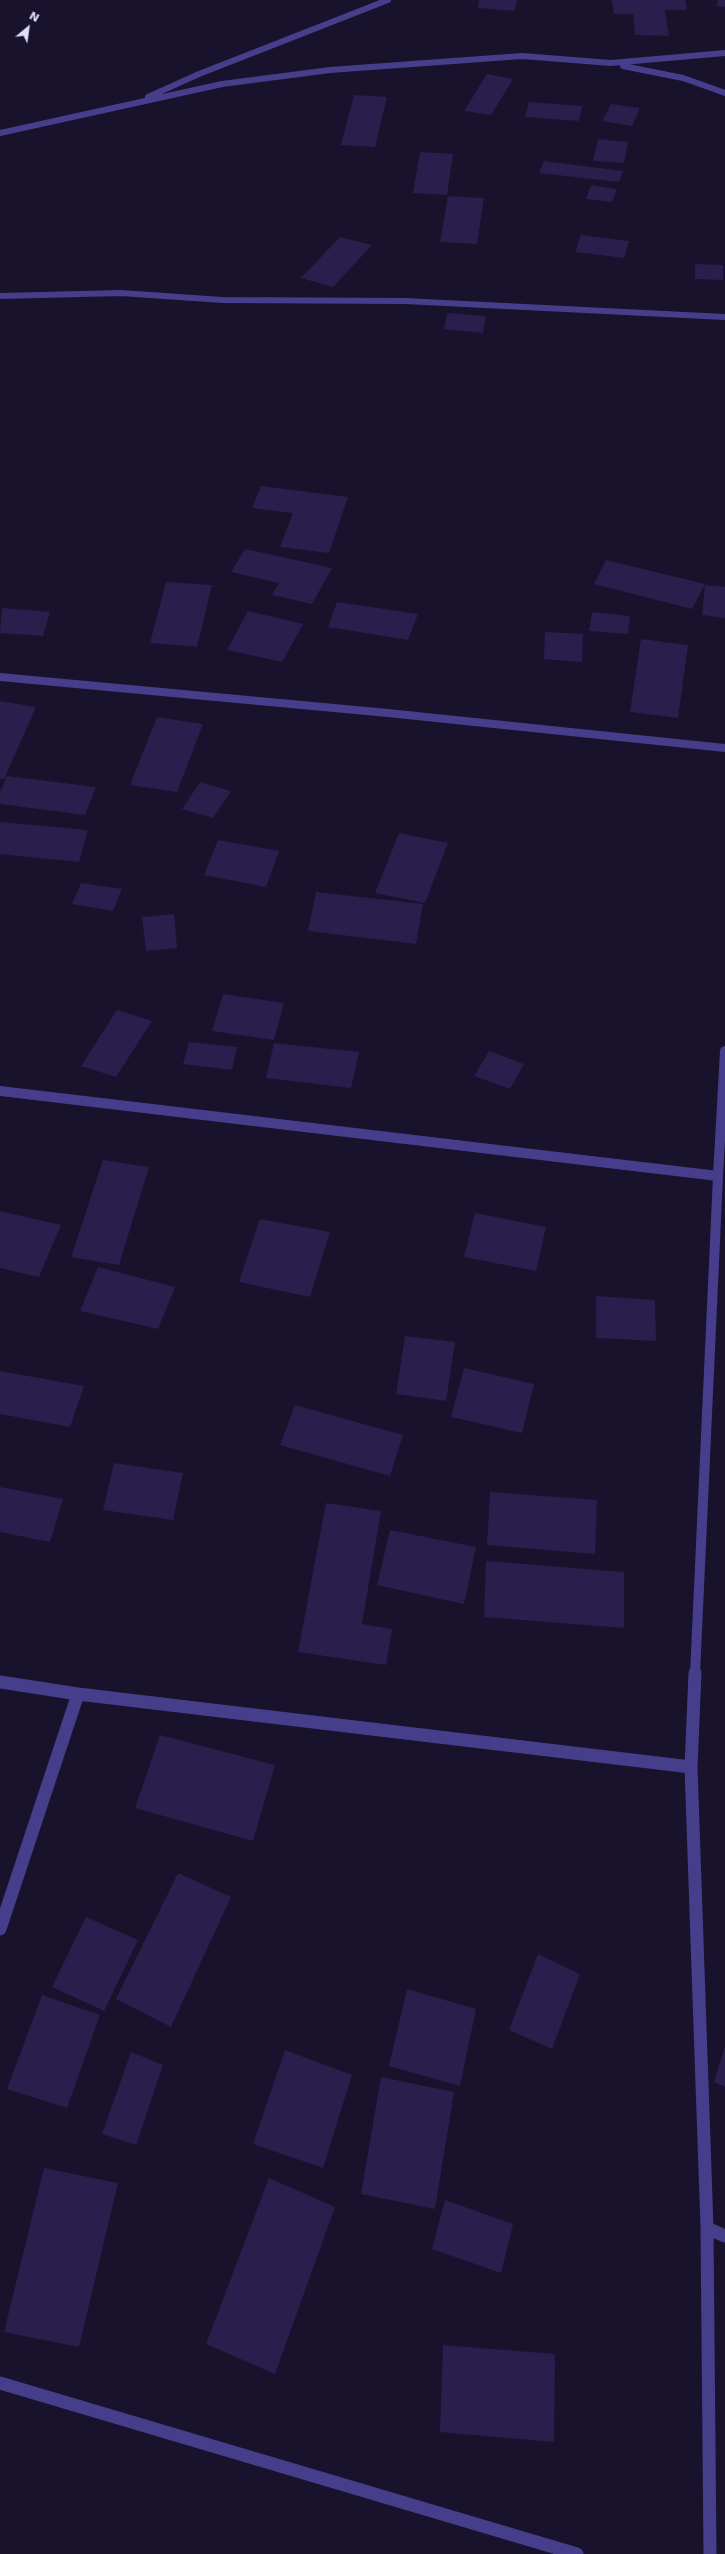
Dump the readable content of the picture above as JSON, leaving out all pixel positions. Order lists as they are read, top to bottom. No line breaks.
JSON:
{"north":"top right"}
